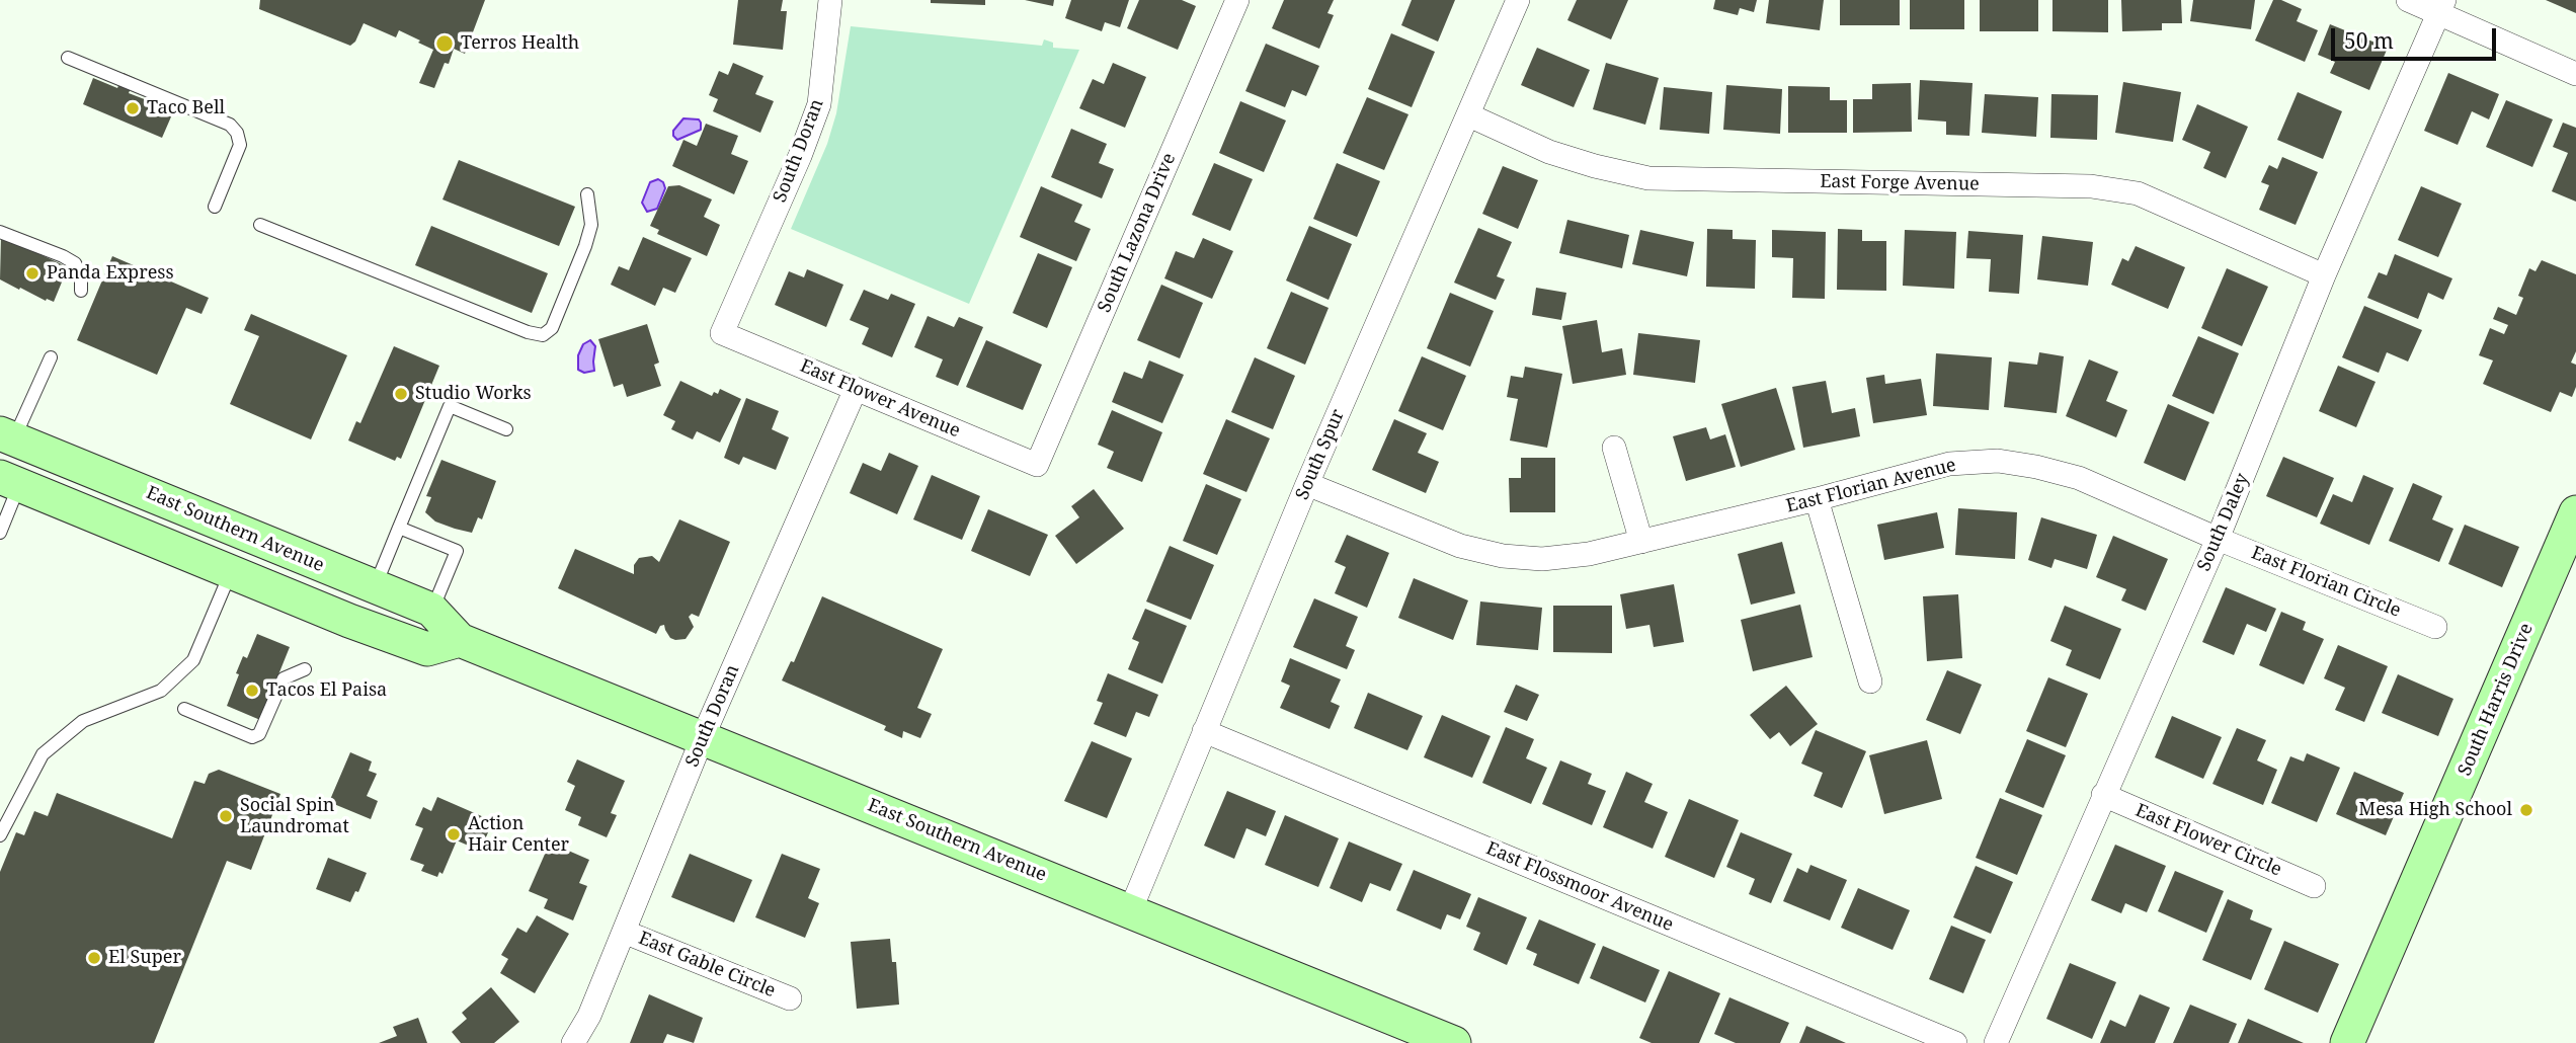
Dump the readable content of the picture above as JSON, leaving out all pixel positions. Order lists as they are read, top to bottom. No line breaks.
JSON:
{"streets":{"main road":["East Southern Avenue","South Harris Drive"],"street":["South Doran","East Forge Avenue","South Lazona Drive","East Flower Avenue","South Spur","East Florian Avenue","South Daley","East Florian Circle","East Flower Circle","East Flossmoor Avenue","East Gable Circle"]},"crossings":[["South Doran","East Flower Avenue"],["South Doran","East Southern Avenue"],["South Doran","East Gable Circle"],["East Forge Avenue","South Spur"],["East Forge Avenue","South Daley"],["South Lazona Drive","East Flower Avenue"],["South Spur","East Florian Avenue"],["South Spur","East Southern Avenue"],["South Spur","East Flossmoor Avenue"],["East Florian Avenue","South Daley"],["East Florian Avenue","East Florian Circle"],["South Daley","East Florian Circle"],["South Daley","East Flower Circle"]],"places":["Terros Health","Taco Bell","Panda Express","Studio Works","Tacos El Paisa","Mesa High School","Social Spin Laundromat","Action Hair Center","El Super"],"scale_bar":"50 m"}
